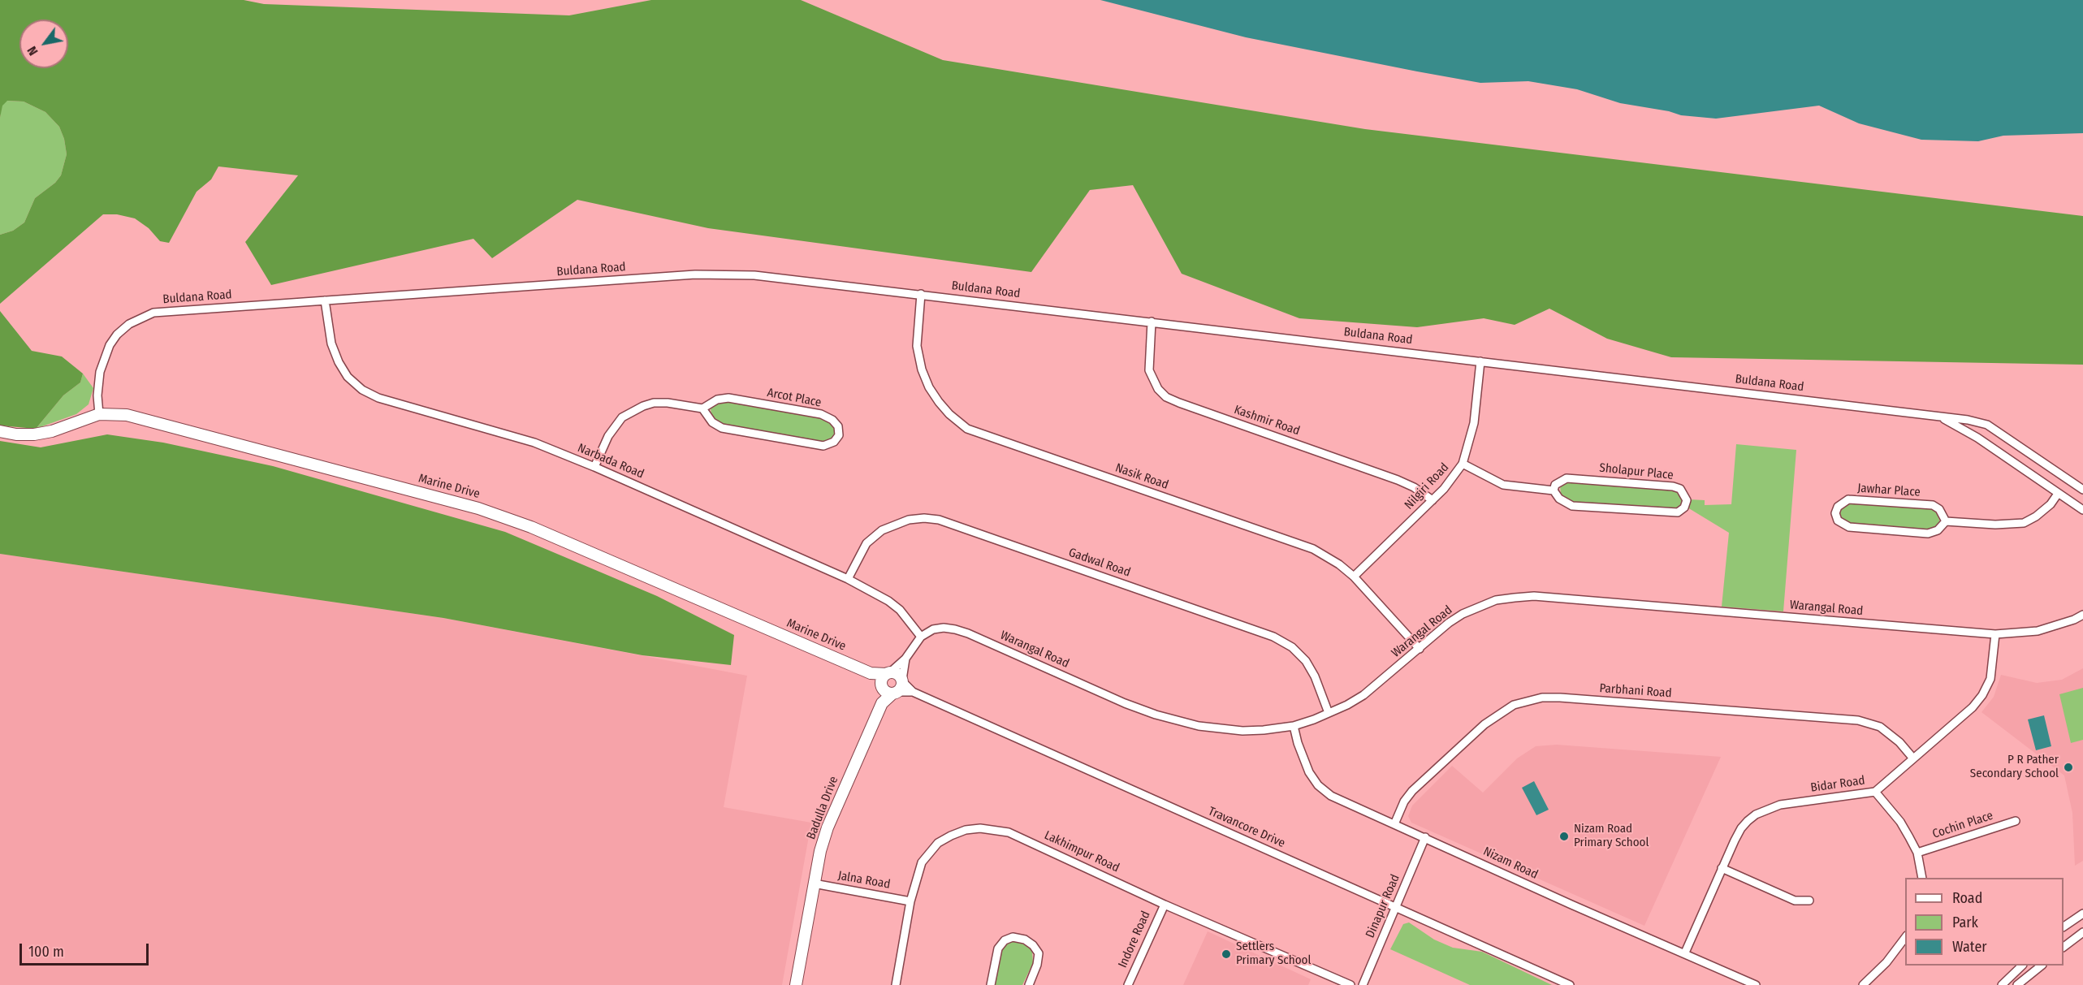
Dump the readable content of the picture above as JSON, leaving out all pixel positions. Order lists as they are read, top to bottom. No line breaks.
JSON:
{"streets":{"street":["Buldana Road","Arcot Place","Kashmir Road","Narbada Road","Sholapur Place","Nasik Road","Marine Drive","Nilgiri Road","Jawhar Place","Gadwal Road","Warangal Road","Parbhani Road","Bidar Road","Badulla Drive","Cochin Place","Travancore Drive","Lakhimpur Road","Nizam Road","Jalna Road","Dinapur Road","Indore Road"]},"crossings":[["Buldana Road","Kashmir Road"],["Buldana Road","Narbada Road"],["Buldana Road","Nasik Road"],["Buldana Road","Marine Drive"],["Buldana Road","Nilgiri Road"],["Kashmir Road","Nilgiri Road"],["Narbada Road","Gadwal Road"],["Narbada Road","Warangal Road"],["Nasik Road","Nilgiri Road"],["Nasik Road","Warangal Road"],["Marine Drive","Badulla Drive"],["Gadwal Road","Warangal Road"],["Warangal Road","Bidar Road"],["Warangal Road","Nizam Road"],["Parbhani Road","Bidar Road"],["Parbhani Road","Nizam Road"],["Bidar Road","Nizam Road"],["Badulla Drive","Travancore Drive"],["Badulla Drive","Jalna Road"],["Travancore Drive","Dinapur Road"],["Lakhimpur Road","Jalna Road"],["Lakhimpur Road","Indore Road"],["Nizam Road","Dinapur Road"]],"places":["P R Pather Secondary School","Nizam Road Primary School","Settlers Primary School"],"legend":["Road","Park","Water"],"scale_bar":"100 m","north":"bottom left"}
